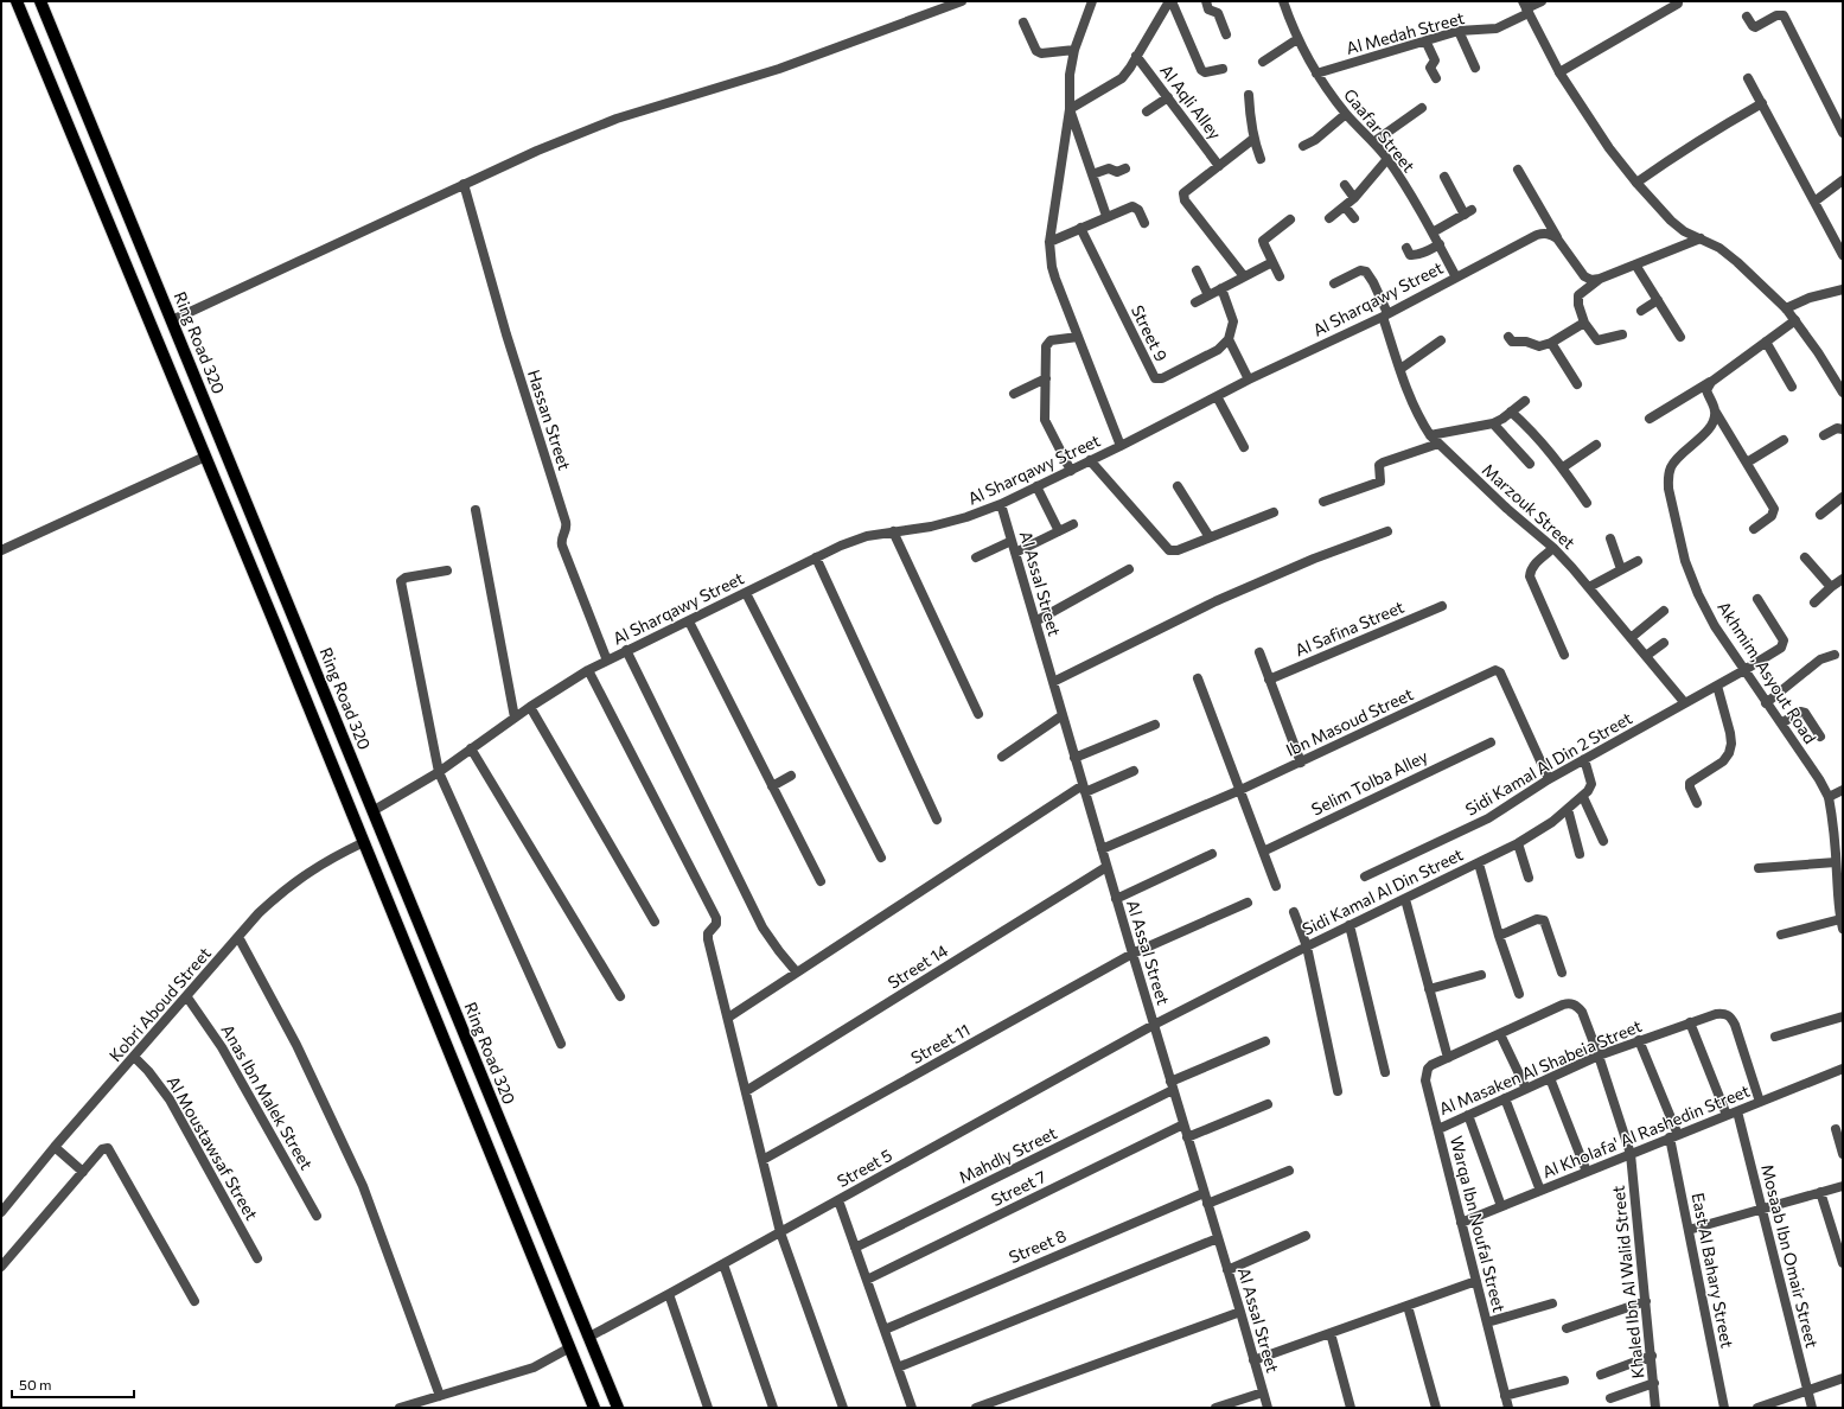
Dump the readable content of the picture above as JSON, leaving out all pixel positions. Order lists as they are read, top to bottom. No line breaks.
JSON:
{"streets":{"main road":["Ring Road 320"],"street":["Al Medah Street","Al Aqli Alley","Gaafar Street","Al Sharqawy Street","Street 9","Hassan Street","Marzouk Street","Al Assal Street","Al Safina Street","Akhmim, Asyout Road","Ibn Masoud Street","Sidi Kamal Al Din 2 Street","Selim Tolba Alley","Sidi Kamal Al Din Street","Street 14","Kobri Aboud Street","Street 11","Al Masaken Al Shabeia Street","Anas Ibn Malek Street","Al Kholafa' Al Rashedin Street","Al Moustawsaf Street","Mahdly Street","Street 5","Street 7","Warqa Ibn Noufal Street","Street 8","Mosaab Ibn Omair Street","East Al Bahary Street","Khaled Ibn Al Walid Street"]},"crossings":[["Al Medah Street","Gaafar Street"],["Gaafar Street","Al Sharqawy Street"],["Al Sharqawy Street","Ring Road 320"],["Al Sharqawy Street","Hassan Street"],["Al Sharqawy Street","Marzouk Street"],["Al Sharqawy Street","Al Assal Street"],["Ring Road 320","Street 5"],["Marzouk Street","Sidi Kamal Al Din 2 Street"],["Al Assal Street","Ibn Masoud Street"],["Al Assal Street","Sidi Kamal Al Din Street"],["Al Assal Street","Street 14"],["Al Assal Street","Street 11"],["Al Assal Street","Mahdly Street"],["Al Assal Street","Street 5"],["Al Assal Street","Street 7"],["Al Assal Street","Street 8"],["Akhmim, Asyout Road","Sidi Kamal Al Din 2 Street"],["Ibn Masoud Street","Sidi Kamal Al Din 2 Street"],["Sidi Kamal Al Din 2 Street","Sidi Kamal Al Din Street"],["Sidi Kamal Al Din Street","Street 5"],["Kobri Aboud Street","Anas Ibn Malek Street"],["Kobri Aboud Street","Al Moustawsaf Street"],["Al Masaken Al Shabeia Street","Al Kholafa' Al Rashedin Street"],["Al Masaken Al Shabeia Street","Warqa Ibn Noufal Street"],["Al Masaken Al Shabeia Street","East Al Bahary Street"],["Al Masaken Al Shabeia Street","Khaled Ibn Al Walid Street"],["Al Kholafa' Al Rashedin Street","Warqa Ibn Noufal Street"],["Al Kholafa' Al Rashedin Street","Mosaab Ibn Omair Street"],["Al Kholafa' Al Rashedin Street","East Al Bahary Street"],["Al Kholafa' Al Rashedin Street","Khaled Ibn Al Walid Street"],["Warqa Ibn Noufal Street","Khaled Ibn Al Walid Street"]],"scale_bar":"50 m"}
